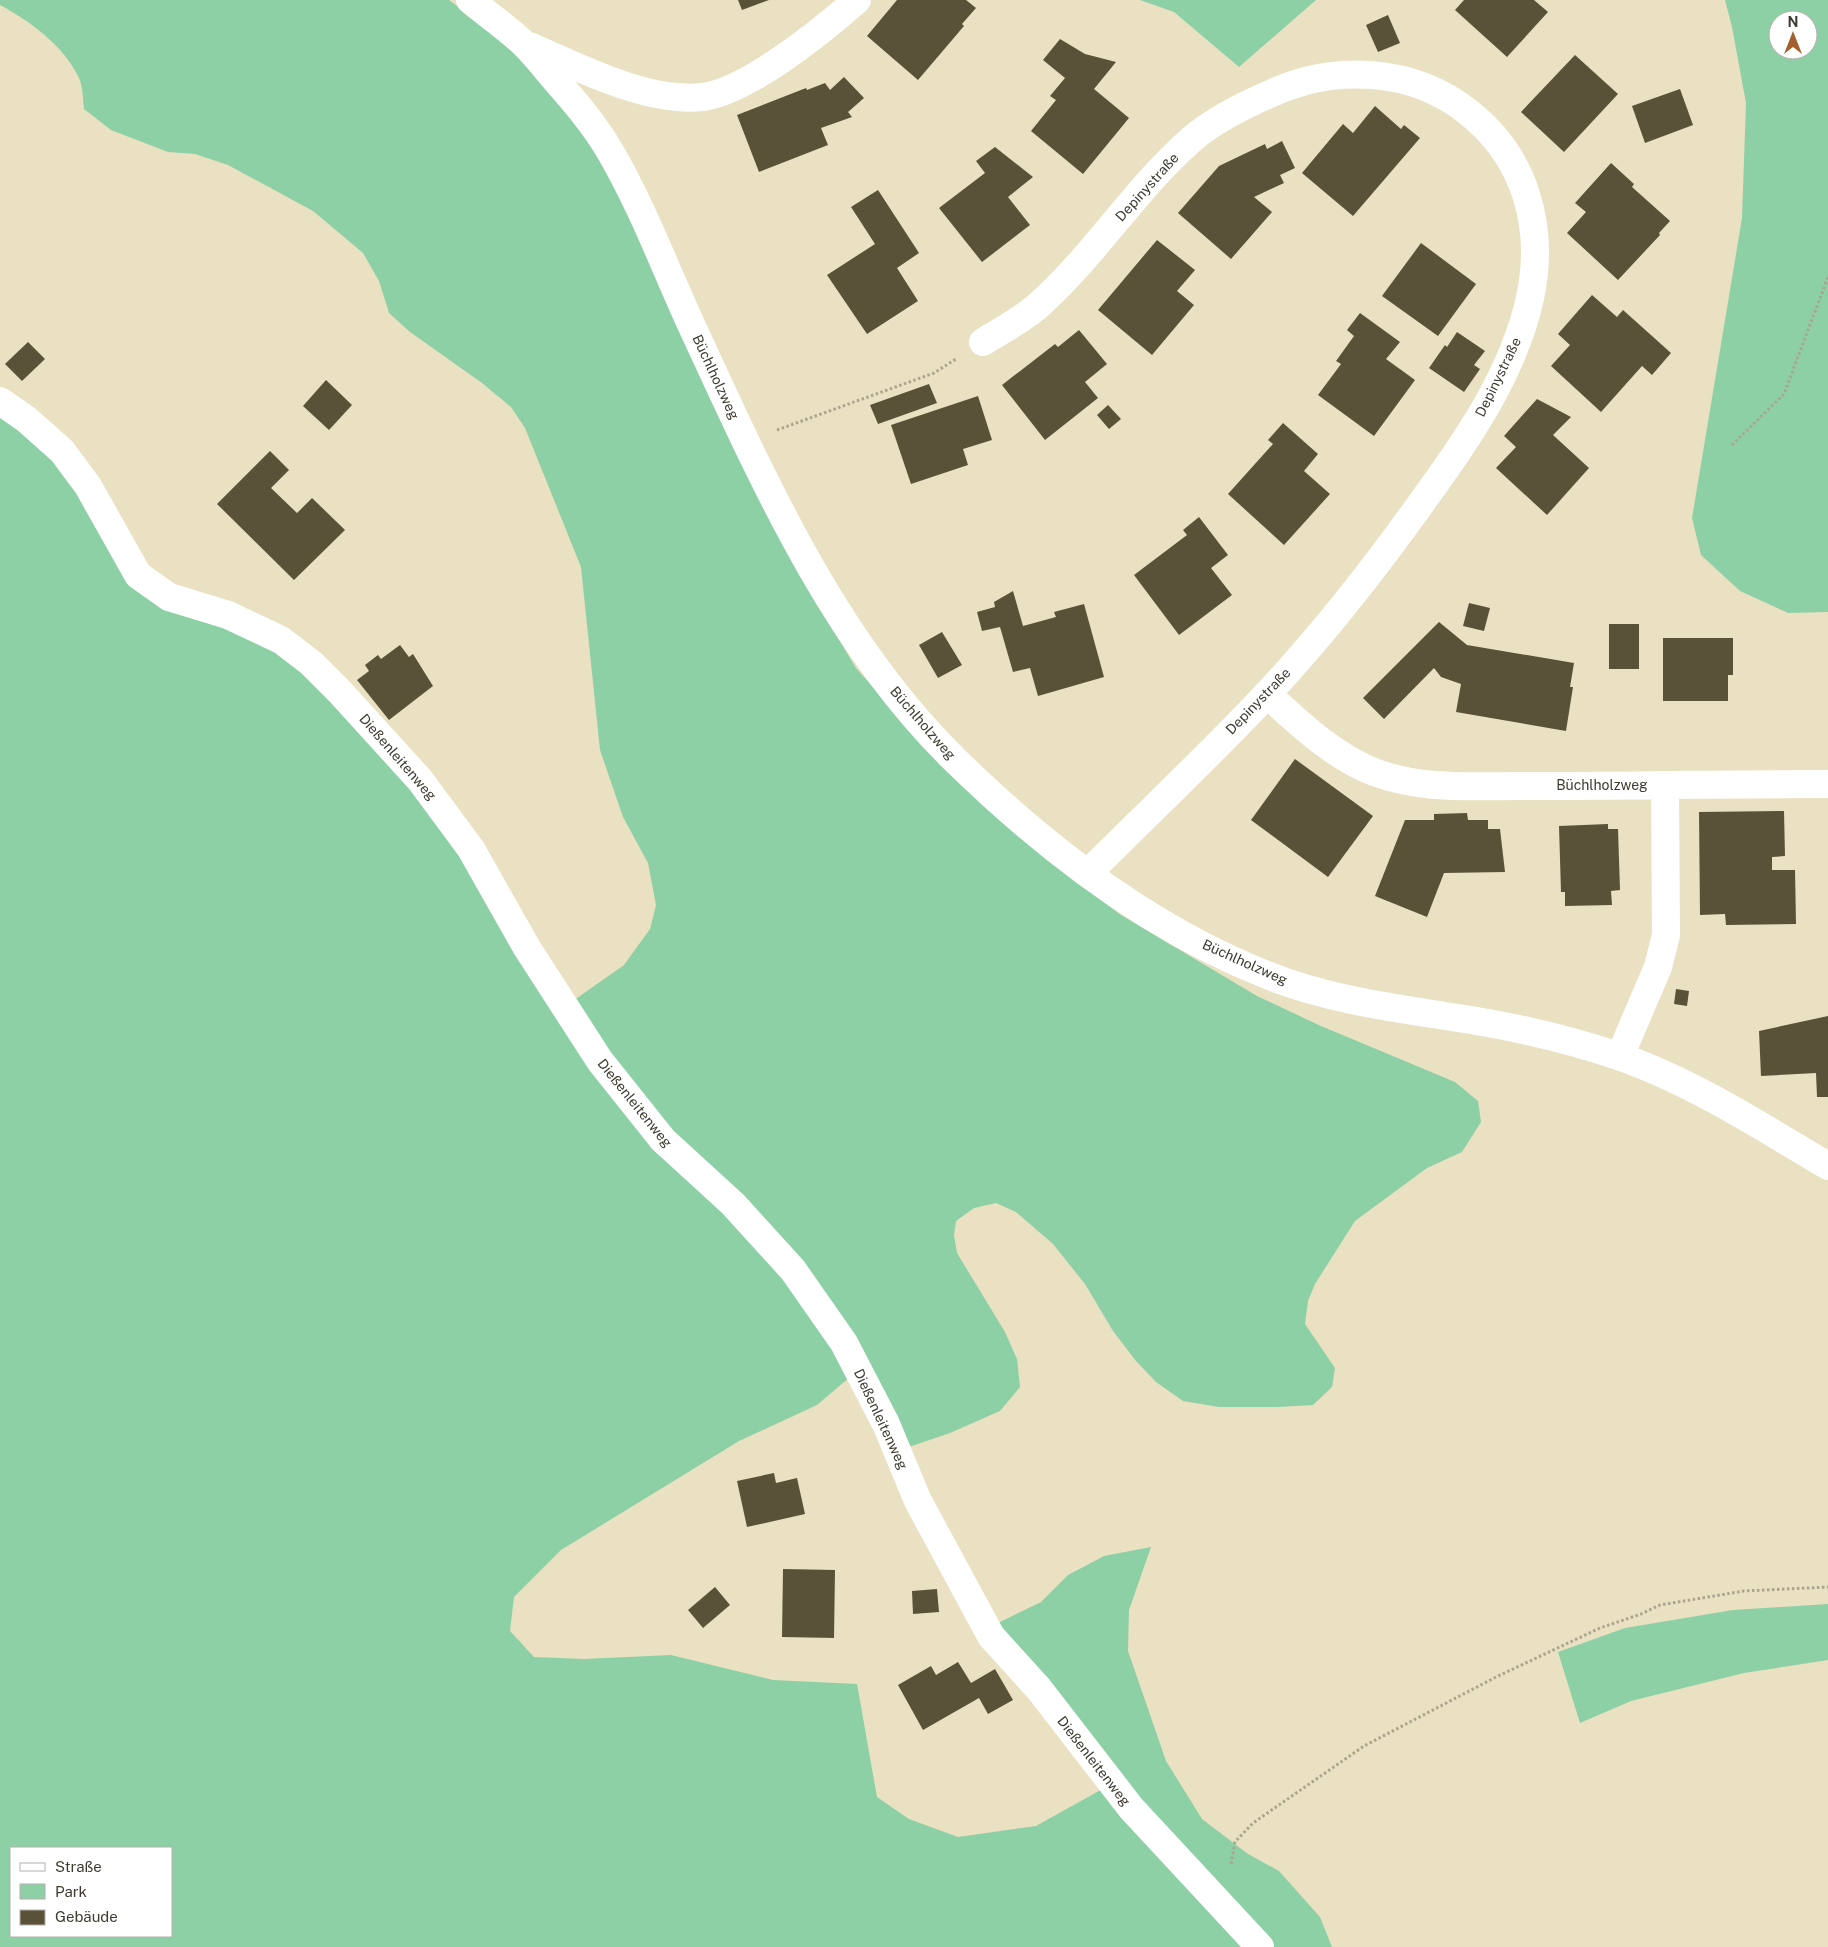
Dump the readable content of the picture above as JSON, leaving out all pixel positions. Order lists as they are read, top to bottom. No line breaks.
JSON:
{"streets":{"street":["Depinystraße","Büchlholzweg","Dießenleitenweg"]},"crossings":[["Depinystraße","Büchlholzweg"]],"legend":["Straße","Park","Gebäude"],"north":"top"}
